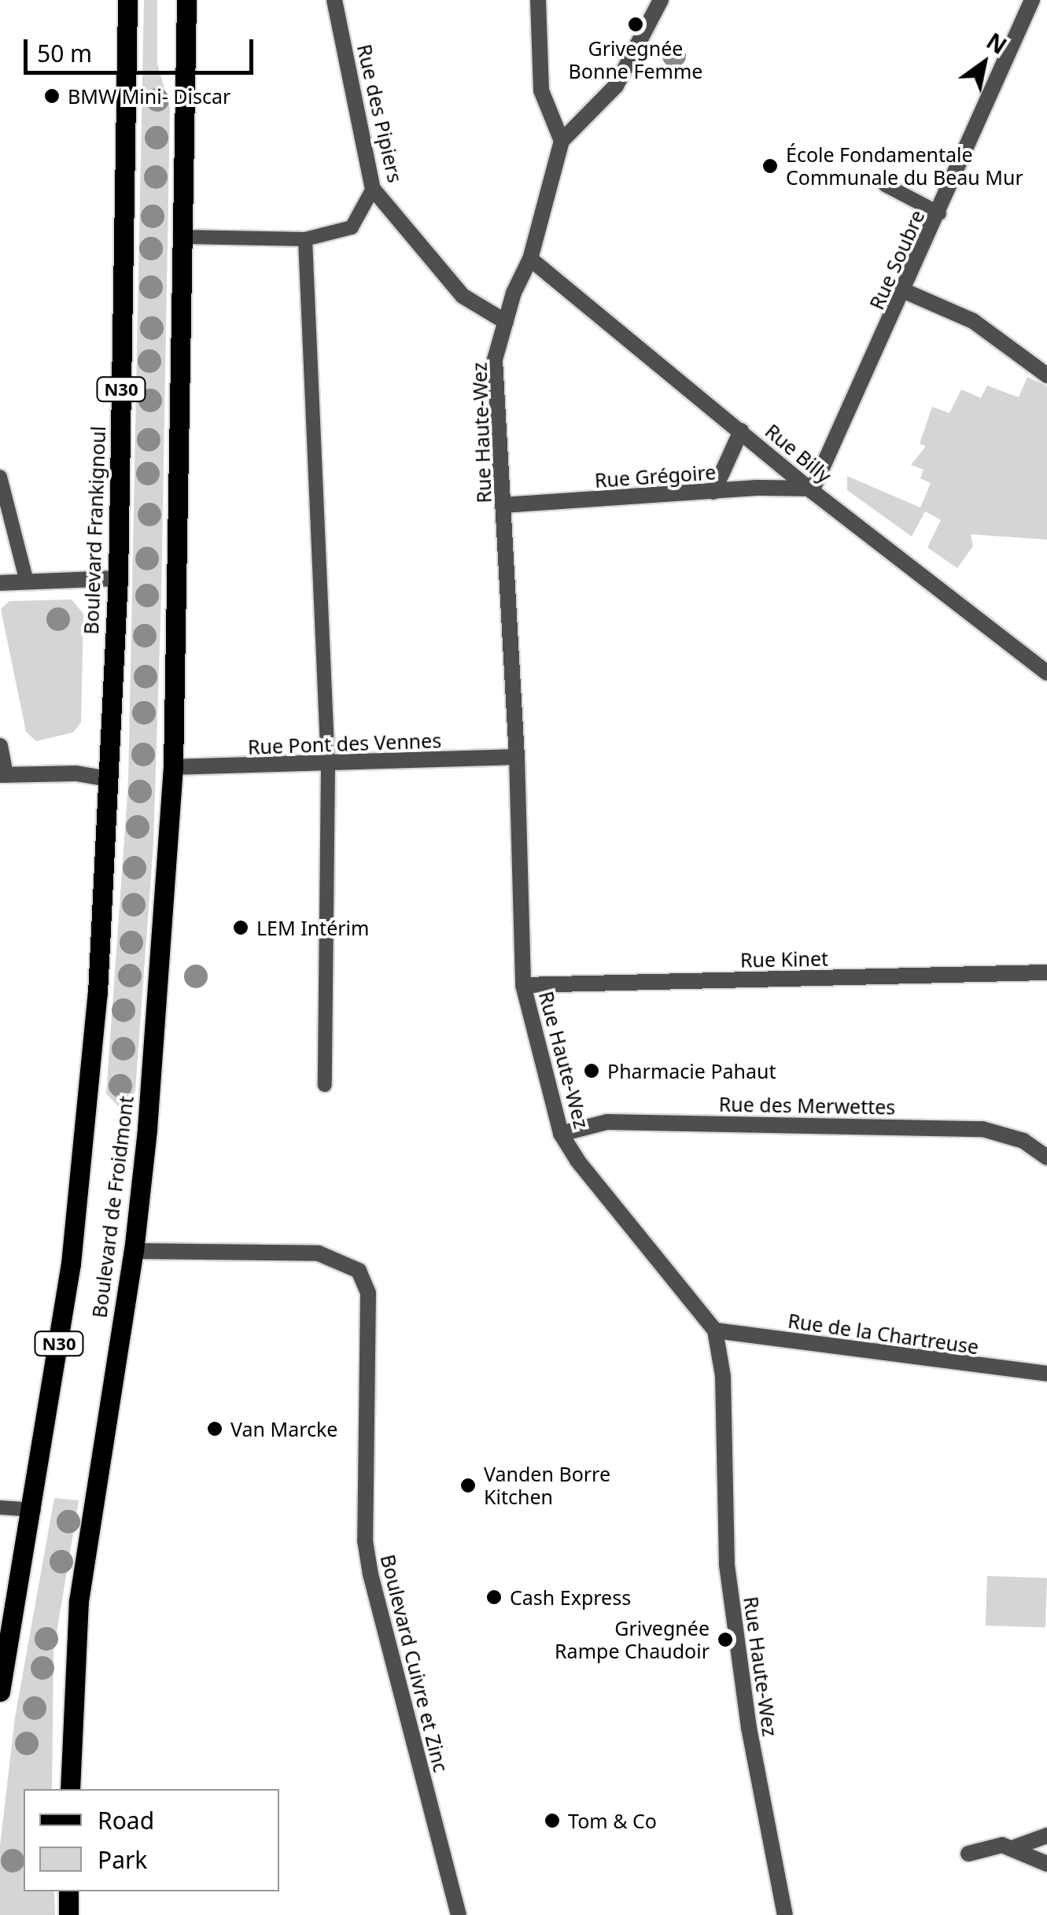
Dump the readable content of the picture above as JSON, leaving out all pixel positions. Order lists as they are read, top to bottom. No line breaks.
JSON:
{"streets":{"main road":["N30","Boulevard Frankignoul","Boulevard de Froidmont"],"street":["Rue des Pipiers","Rue Soubre","Rue Haute-Wez","Rue Billy","Rue Grégoire","Rue Pont des Vennes","Rue Kinet","Rue des Merwettes","Rue de la Chartreuse","Boulevard Cuivre et Zinc"]},"crossings":[["Rue des Pipiers","Rue Haute-Wez"],["Rue Soubre","Rue Billy"],["Rue Soubre","Rue Grégoire"],["Rue Haute-Wez","Rue Billy"],["Rue Haute-Wez","Rue Grégoire"],["Rue Haute-Wez","Rue Pont des Vennes"],["Rue Haute-Wez","Rue Kinet"],["Rue Haute-Wez","Rue des Merwettes"],["Rue Haute-Wez","Rue de la Chartreuse"],["Rue Billy","Rue Grégoire"],["Boulevard Frankignoul","Boulevard de Froidmont"],["Rue Pont des Vennes","Boulevard de Froidmont"],["Boulevard de Froidmont","Boulevard Cuivre et Zinc"]],"places":["Grivegnée Bonne Femme","BMW Mini- Discar","École Fondamentale Communale du Beau Mur","LEM Intérim","Pharmacie Pahaut","Van Marcke","Vanden Borre Kitchen","Cash Express","Grivegnée Rampe Chaudoir","Tom & Co"],"legend":["Road","Park"],"scale_bar":"50 m","north":"top right"}
